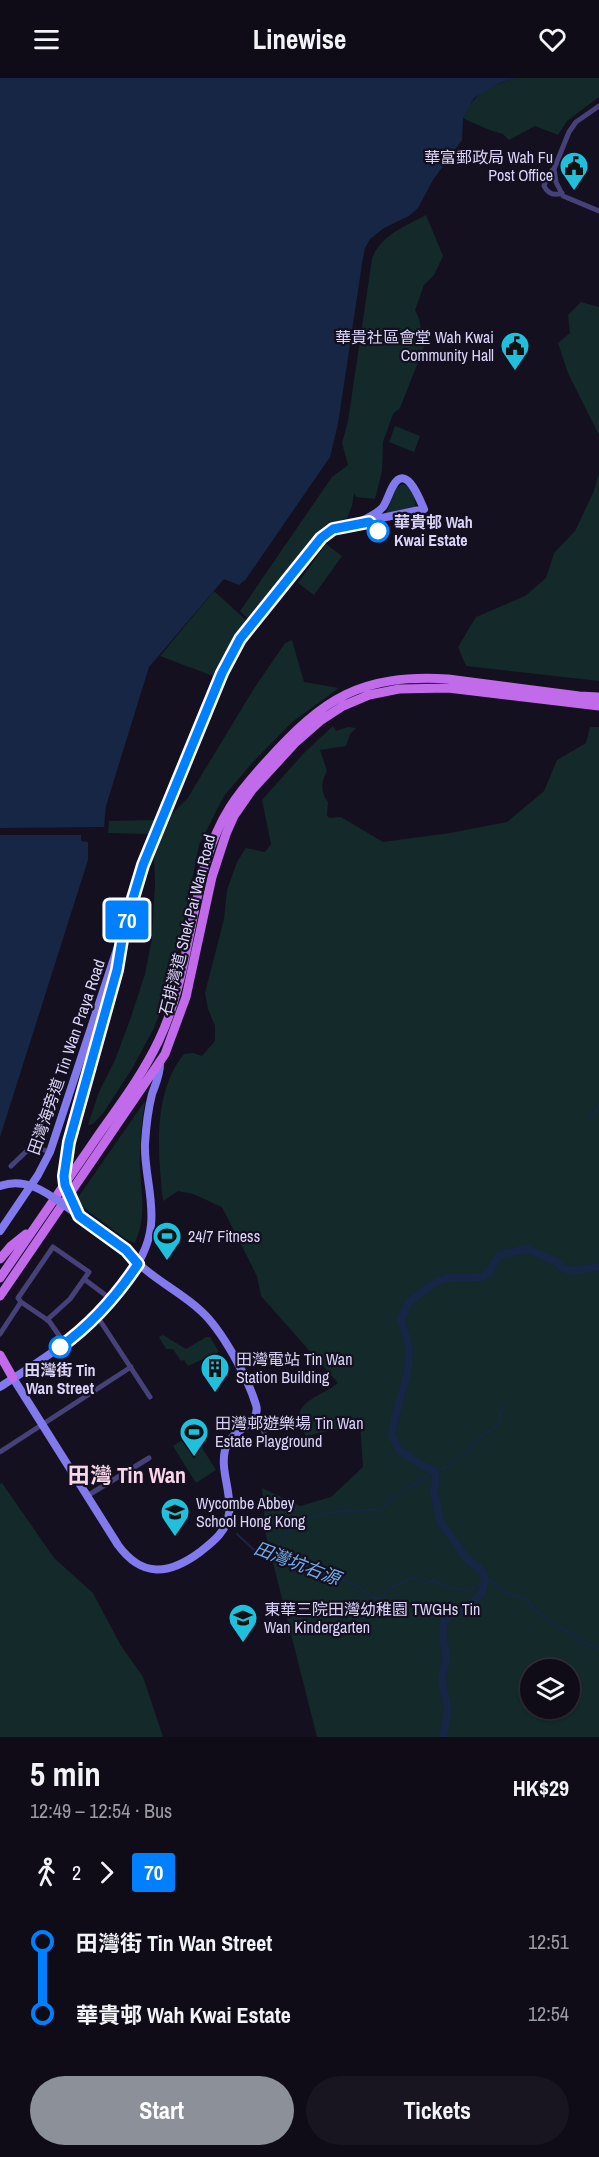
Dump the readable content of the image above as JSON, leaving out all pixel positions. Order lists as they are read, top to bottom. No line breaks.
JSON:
{"streets":{"main road":["石排灣道 Shek Pai Wan Road"],"street":["田灣海旁道 Tin Wan Praya Road"]},"districts":["田灣 Tin Wan"],"water":["田灣坑右源"],"places":{"public building":["華富郵政局 Wah Fu Post Office","華貴社區會堂 Wah Kwai Community Hall"],"other":["華貴邨 Wah Kwai Estate","田灣街 Tin Wan Street"],"sports":["24/7 Fitness","田灣邨遊樂場 Tin Wan Estate Playground"],"building":["田灣電站 Tin Wan Station Building"],"school or university":["Wycombe Abbey School Hong Kong","東華三院田灣幼稚園 TWGHs Tin Wan Kindergarten"]},"lines":["bus line 70"],"page":{"header":"Linewise","on_map":"70","heading":["5 min","12:49 – 12:54 · Bus","HK$29"],"legs":["2","70"],"list":[{"name":"田灣街 Tin Wan Street","value":"12:51"},{"name":"華貴邨 Wah Kwai Estate","value":"12:54"}],"buttons":["Start","Tickets"]}}
